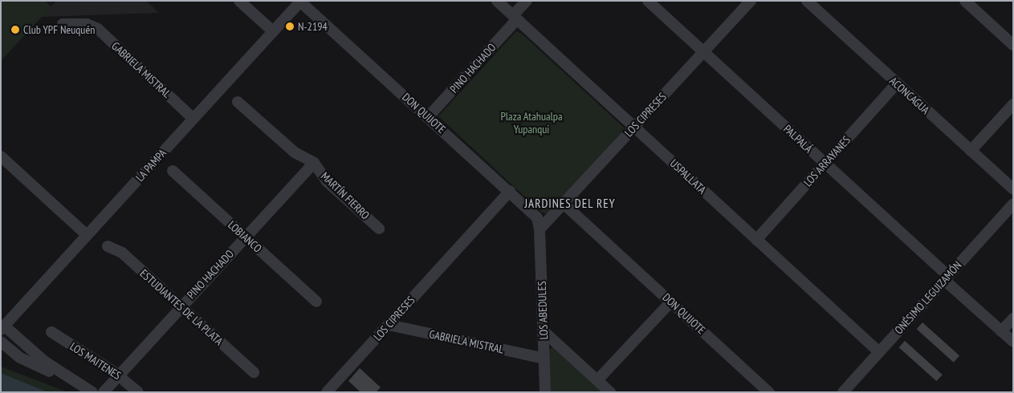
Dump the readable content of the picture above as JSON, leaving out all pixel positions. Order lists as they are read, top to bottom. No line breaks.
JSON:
{"streets":{"street":["PINO HACHADO","GABRIELA MISTRAL","ACONCAGUA","DON QUIJOTE","LOS CIPRESES","PALPALÁ","LOS ARRAYANES","LA PAMPA","USPALLATA","MARTÍN FIERRO","LOBIANCO","ONÉSIMO LEGUIZAMÓN","ESTUDIANTES DE LA PLATA","LOS ABEDULES","LOS MAITENES"]},"crossings":[["PINO HACHADO","DON QUIJOTE"],["PINO HACHADO","USPALLATA"],["PINO HACHADO","MARTÍN FIERRO"],["PINO HACHADO","LOBIANCO"],["PINO HACHADO","ESTUDIANTES DE LA PLATA"],["PINO HACHADO","LOS MAITENES"],["GABRIELA MISTRAL","LOS CIPRESES"],["GABRIELA MISTRAL","LA PAMPA"],["GABRIELA MISTRAL","LOS ABEDULES"],["ACONCAGUA","LOS ARRAYANES"],["DON QUIJOTE","LOS CIPRESES"],["DON QUIJOTE","LA PAMPA"],["DON QUIJOTE","LOS ABEDULES"],["LOS CIPRESES","PALPALÁ"],["LOS CIPRESES","USPALLATA"],["LOS CIPRESES","LOS ABEDULES"],["PALPALÁ","LOS ARRAYANES"],["PALPALÁ","ONÉSIMO LEGUIZAMÓN"],["LOS ARRAYANES","USPALLATA"],["USPALLATA","ONÉSIMO LEGUIZAMÓN"]],"districts":["JARDINES DEL REY"],"parks":["Plaza Atahualpa Yupanqui"],"places":["N-2194","Club YPF Neuquén"]}
